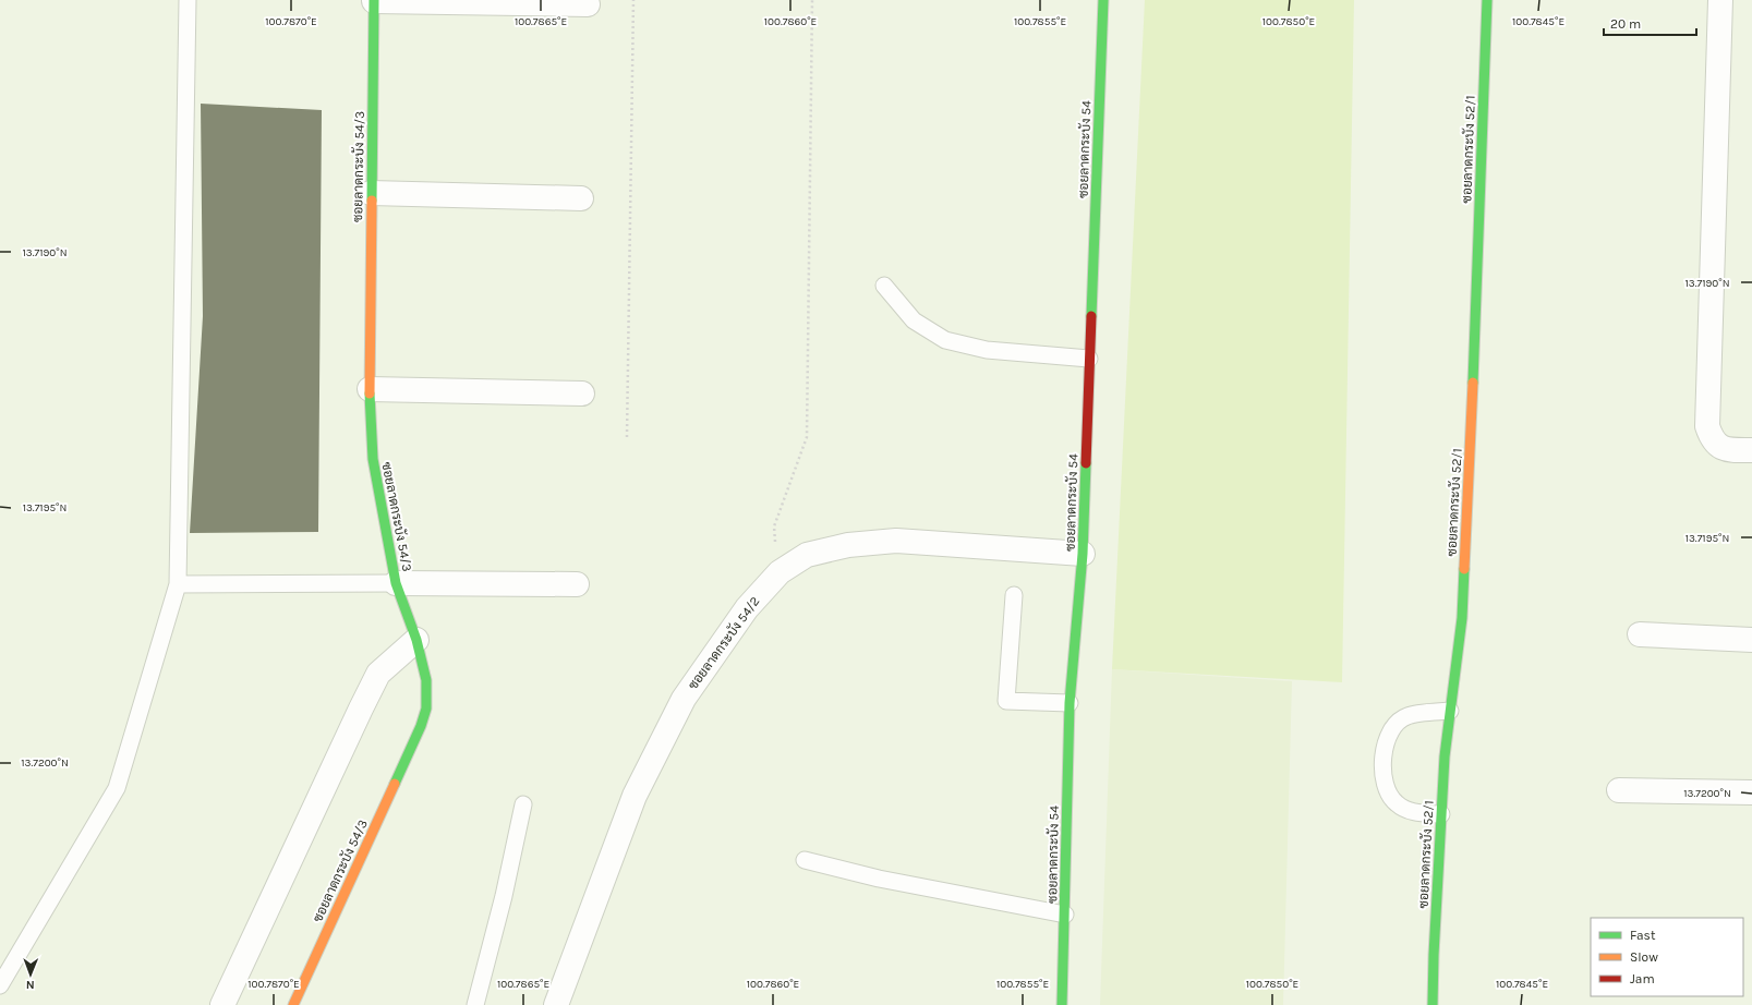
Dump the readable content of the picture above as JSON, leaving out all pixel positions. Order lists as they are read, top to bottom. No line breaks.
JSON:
{"streets":{"street":["ซอยลาดกระบัง 54","ซอยลาดกระบัง 52/1","ซอยลาดกระบัง 54/3","ซอยลาดกระบัง 54/2"]},"crossings":[["ซอยลาดกระบัง 54","ซอยลาดกระบัง 54/2"]],"legend":["Fast","Slow","Jam"],"scale_bar":"20 m","north":"bottom","coordinates":["100.7870°E","100.7865°E","100.7860°E","100.7855°E","100.7850°E","100.7845°E","13.7190°N","13.7195°N","13.7200°N"]}
